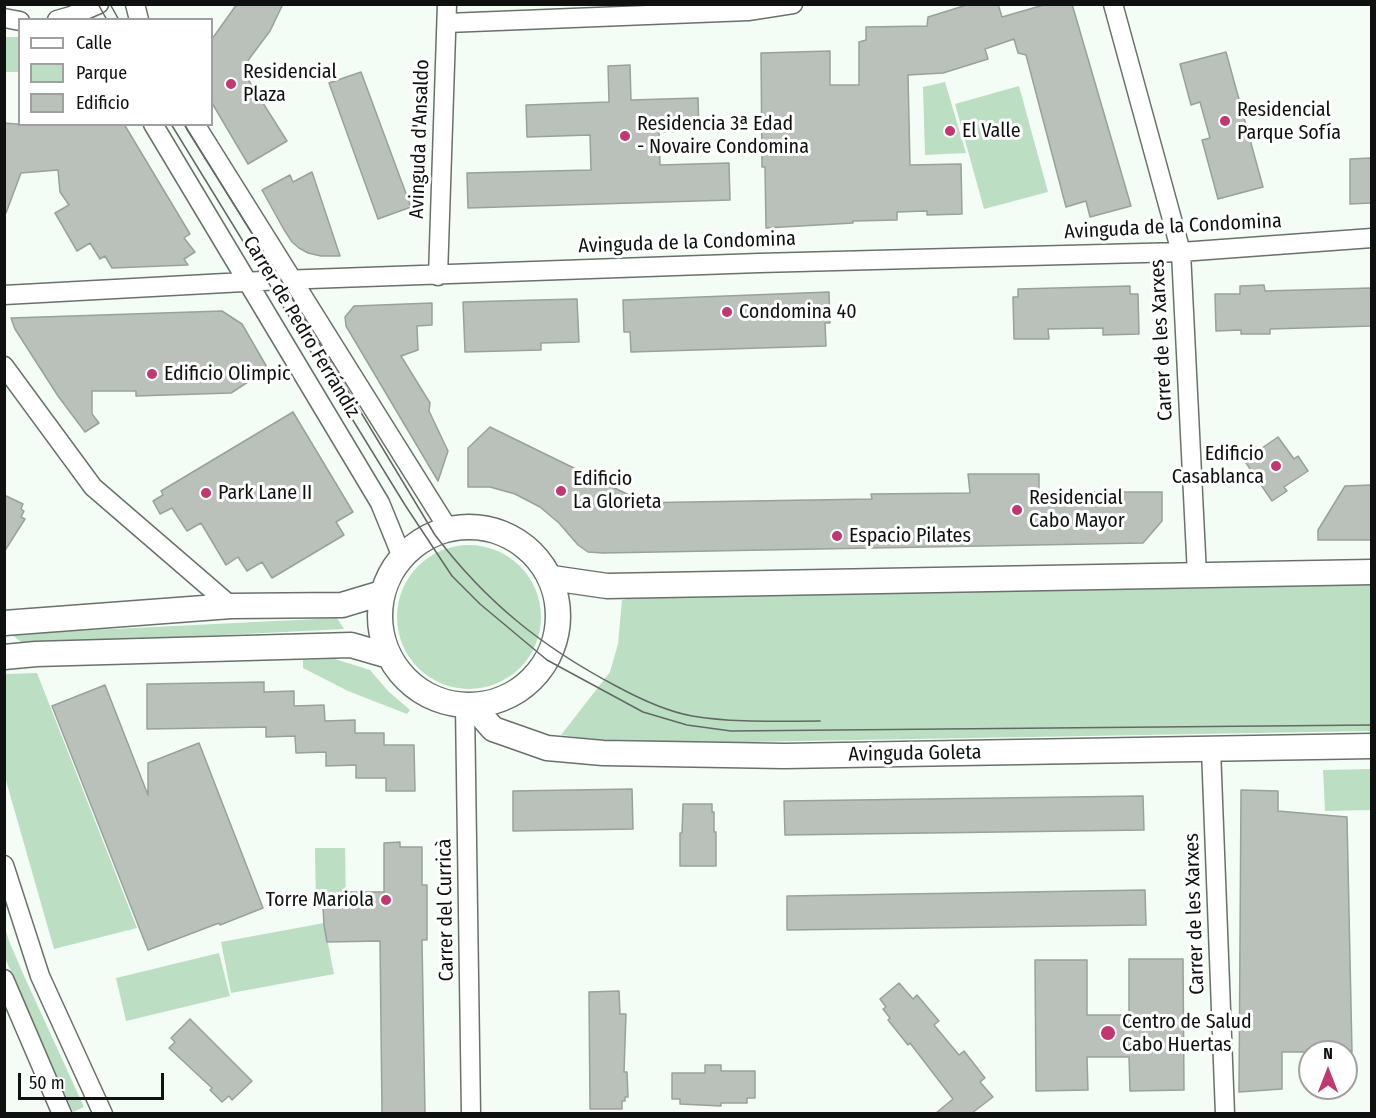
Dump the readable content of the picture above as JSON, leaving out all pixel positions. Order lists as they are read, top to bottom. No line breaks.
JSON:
{"streets":{"main road":["Avinguda Goleta"],"street":["Avinguda d'Ansaldo","Avinguda de la Condomina","Carrer de Pedro Ferrándiz","Carrer de les Xarxes","Carrer del Curricà"]},"crossings":[["Avinguda d'Ansaldo","Avinguda de la Condomina"],["Avinguda de la Condomina","Carrer de Pedro Ferrándiz"],["Avinguda de la Condomina","Carrer de les Xarxes"],["Carrer de Pedro Ferrándiz","Avinguda Goleta"],["Carrer de Pedro Ferrándiz","Carrer del Curricà"],["Carrer de les Xarxes","Avinguda Goleta"],["Avinguda Goleta","Carrer del Curricà"]],"places":["Residencial Plaza","Residencial Parque Sofía","El Valle","Residencia 3ª Edad - Novaire Condomina","Condomina 40","Edificio Olimpic","Edificio Casablanca","Edificio La Glorieta","Park Lane II","Residencial Cabo Mayor","Espacio Pilates","Torre Mariola","Centro de Salud Cabo Huertas"],"legend":["Calle","Parque","Edificio"],"scale_bar":"50 m","north":"top"}
